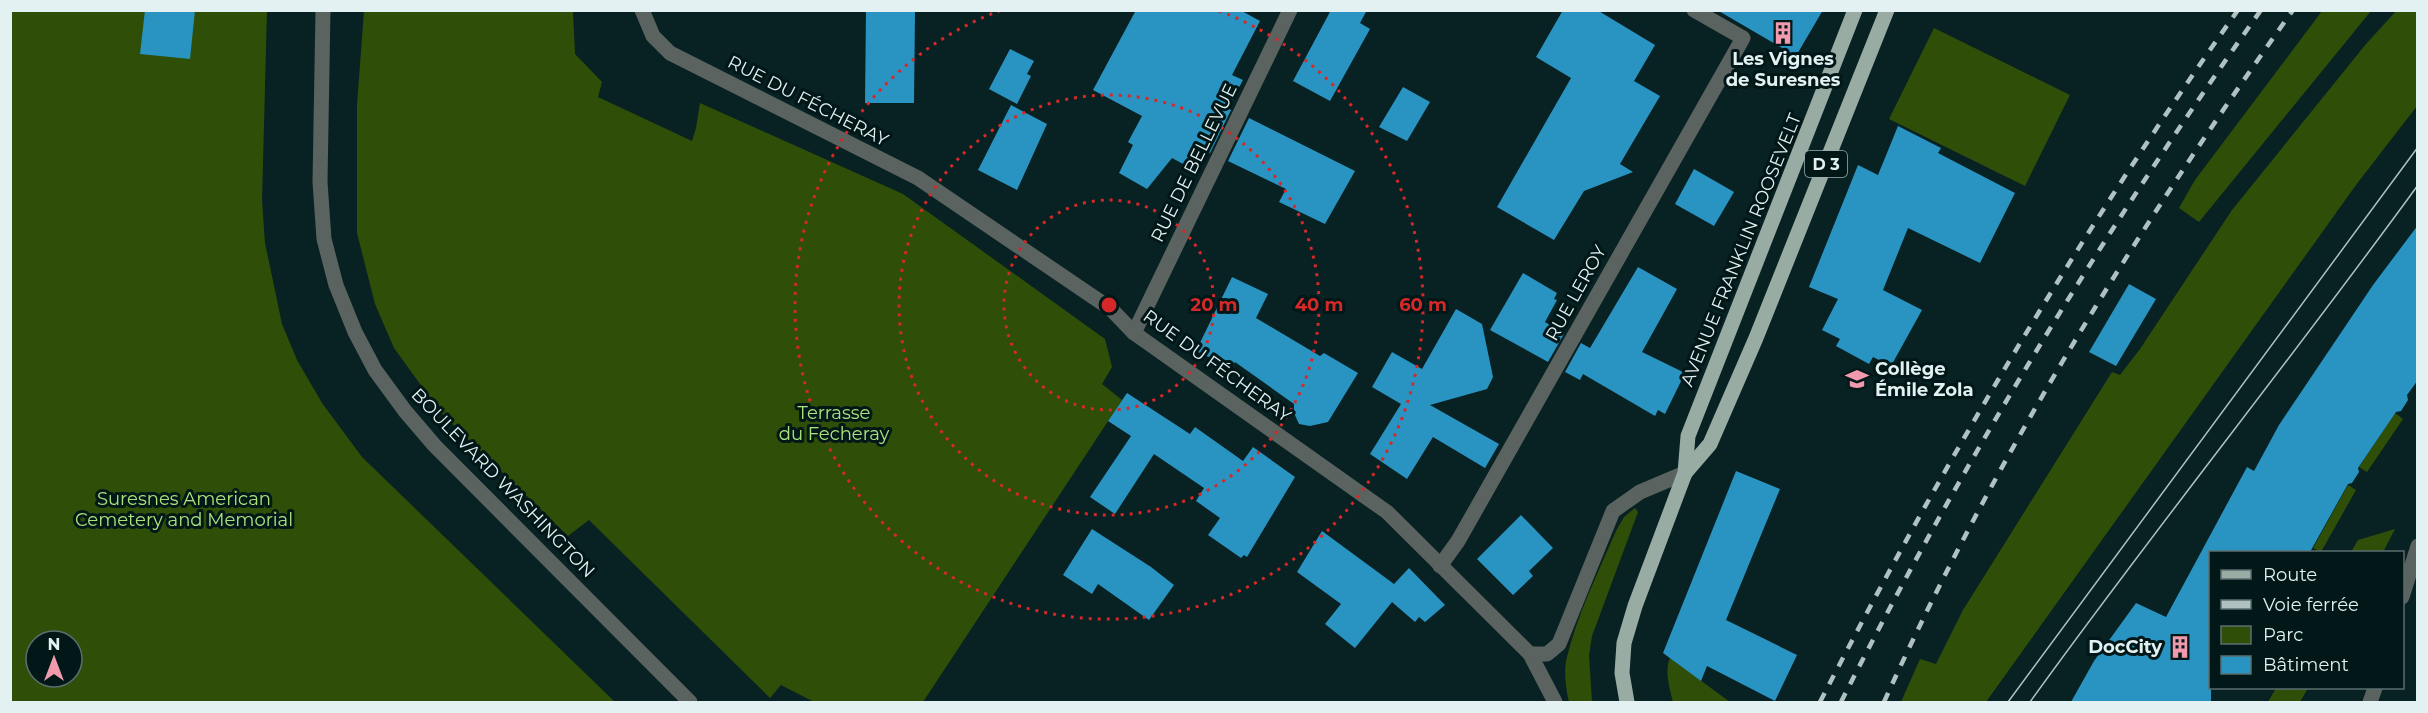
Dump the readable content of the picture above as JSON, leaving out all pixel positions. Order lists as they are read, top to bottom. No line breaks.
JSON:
{"streets":{"main road":["D 3","AVENUE FRANKLIN ROOSEVELT"],"street":["RUE DU FÉCHERAY","RUE DE BELLEVUE","RUE LEROY","BOULEVARD WASHINGTON"]},"crossings":[["RUE DU FÉCHERAY","RUE DE BELLEVUE"],["RUE DU FÉCHERAY","RUE LEROY"]],"parks":["Terrasse du Fecheray","Suresnes American Cemetery and Memorial"],"places":{"building":["Les Vignes de Suresnes","DocCity"],"school or university":["Collège Émile Zola"]},"legend":["Route","Voie ferrée","Parc","Bâtiment"],"north":"top","rings":["20 m","40 m","60 m"]}
